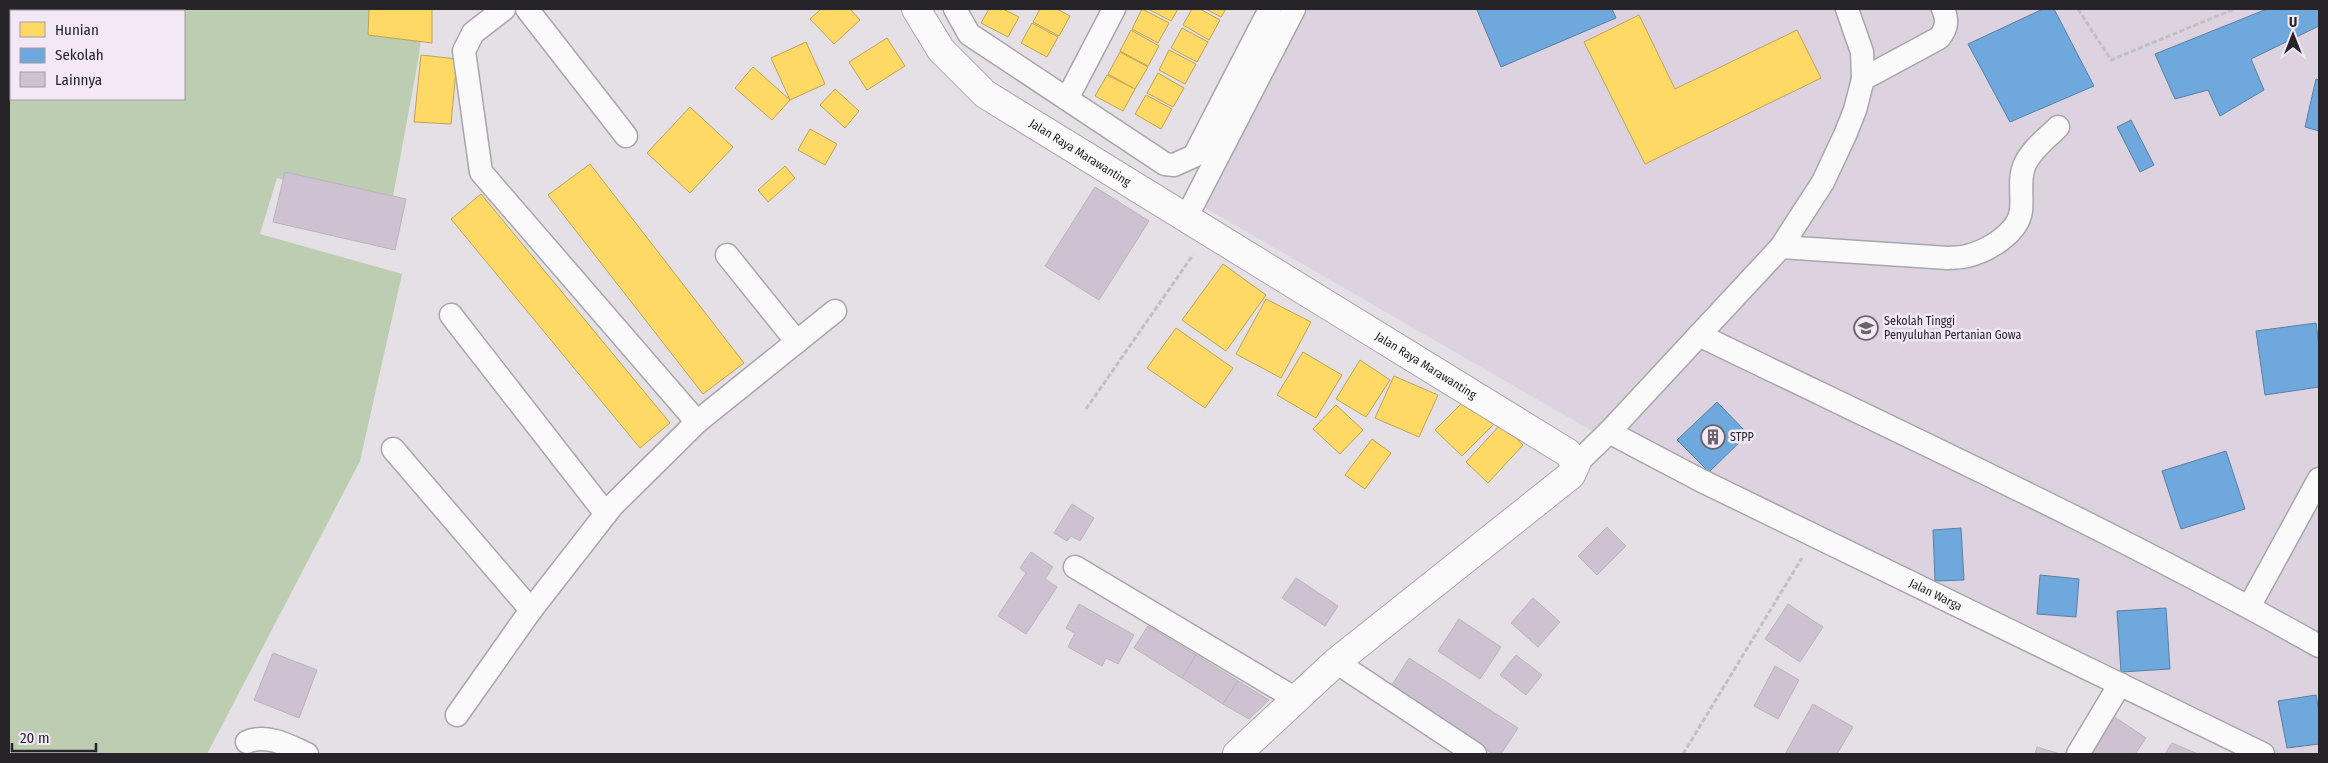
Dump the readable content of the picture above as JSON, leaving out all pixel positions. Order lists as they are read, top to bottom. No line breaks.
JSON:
{"streets":{"street":["Jalan Raya Marawanting","Jalan Warga"]},"places":{"school or university":["Sekolah Tinggi Penyuluhan Pertanian Gowa"],"building":["STPP"]},"legend":["Hunian","Sekolah","Lainnya"],"scale_bar":"20 m","north":"top"}
